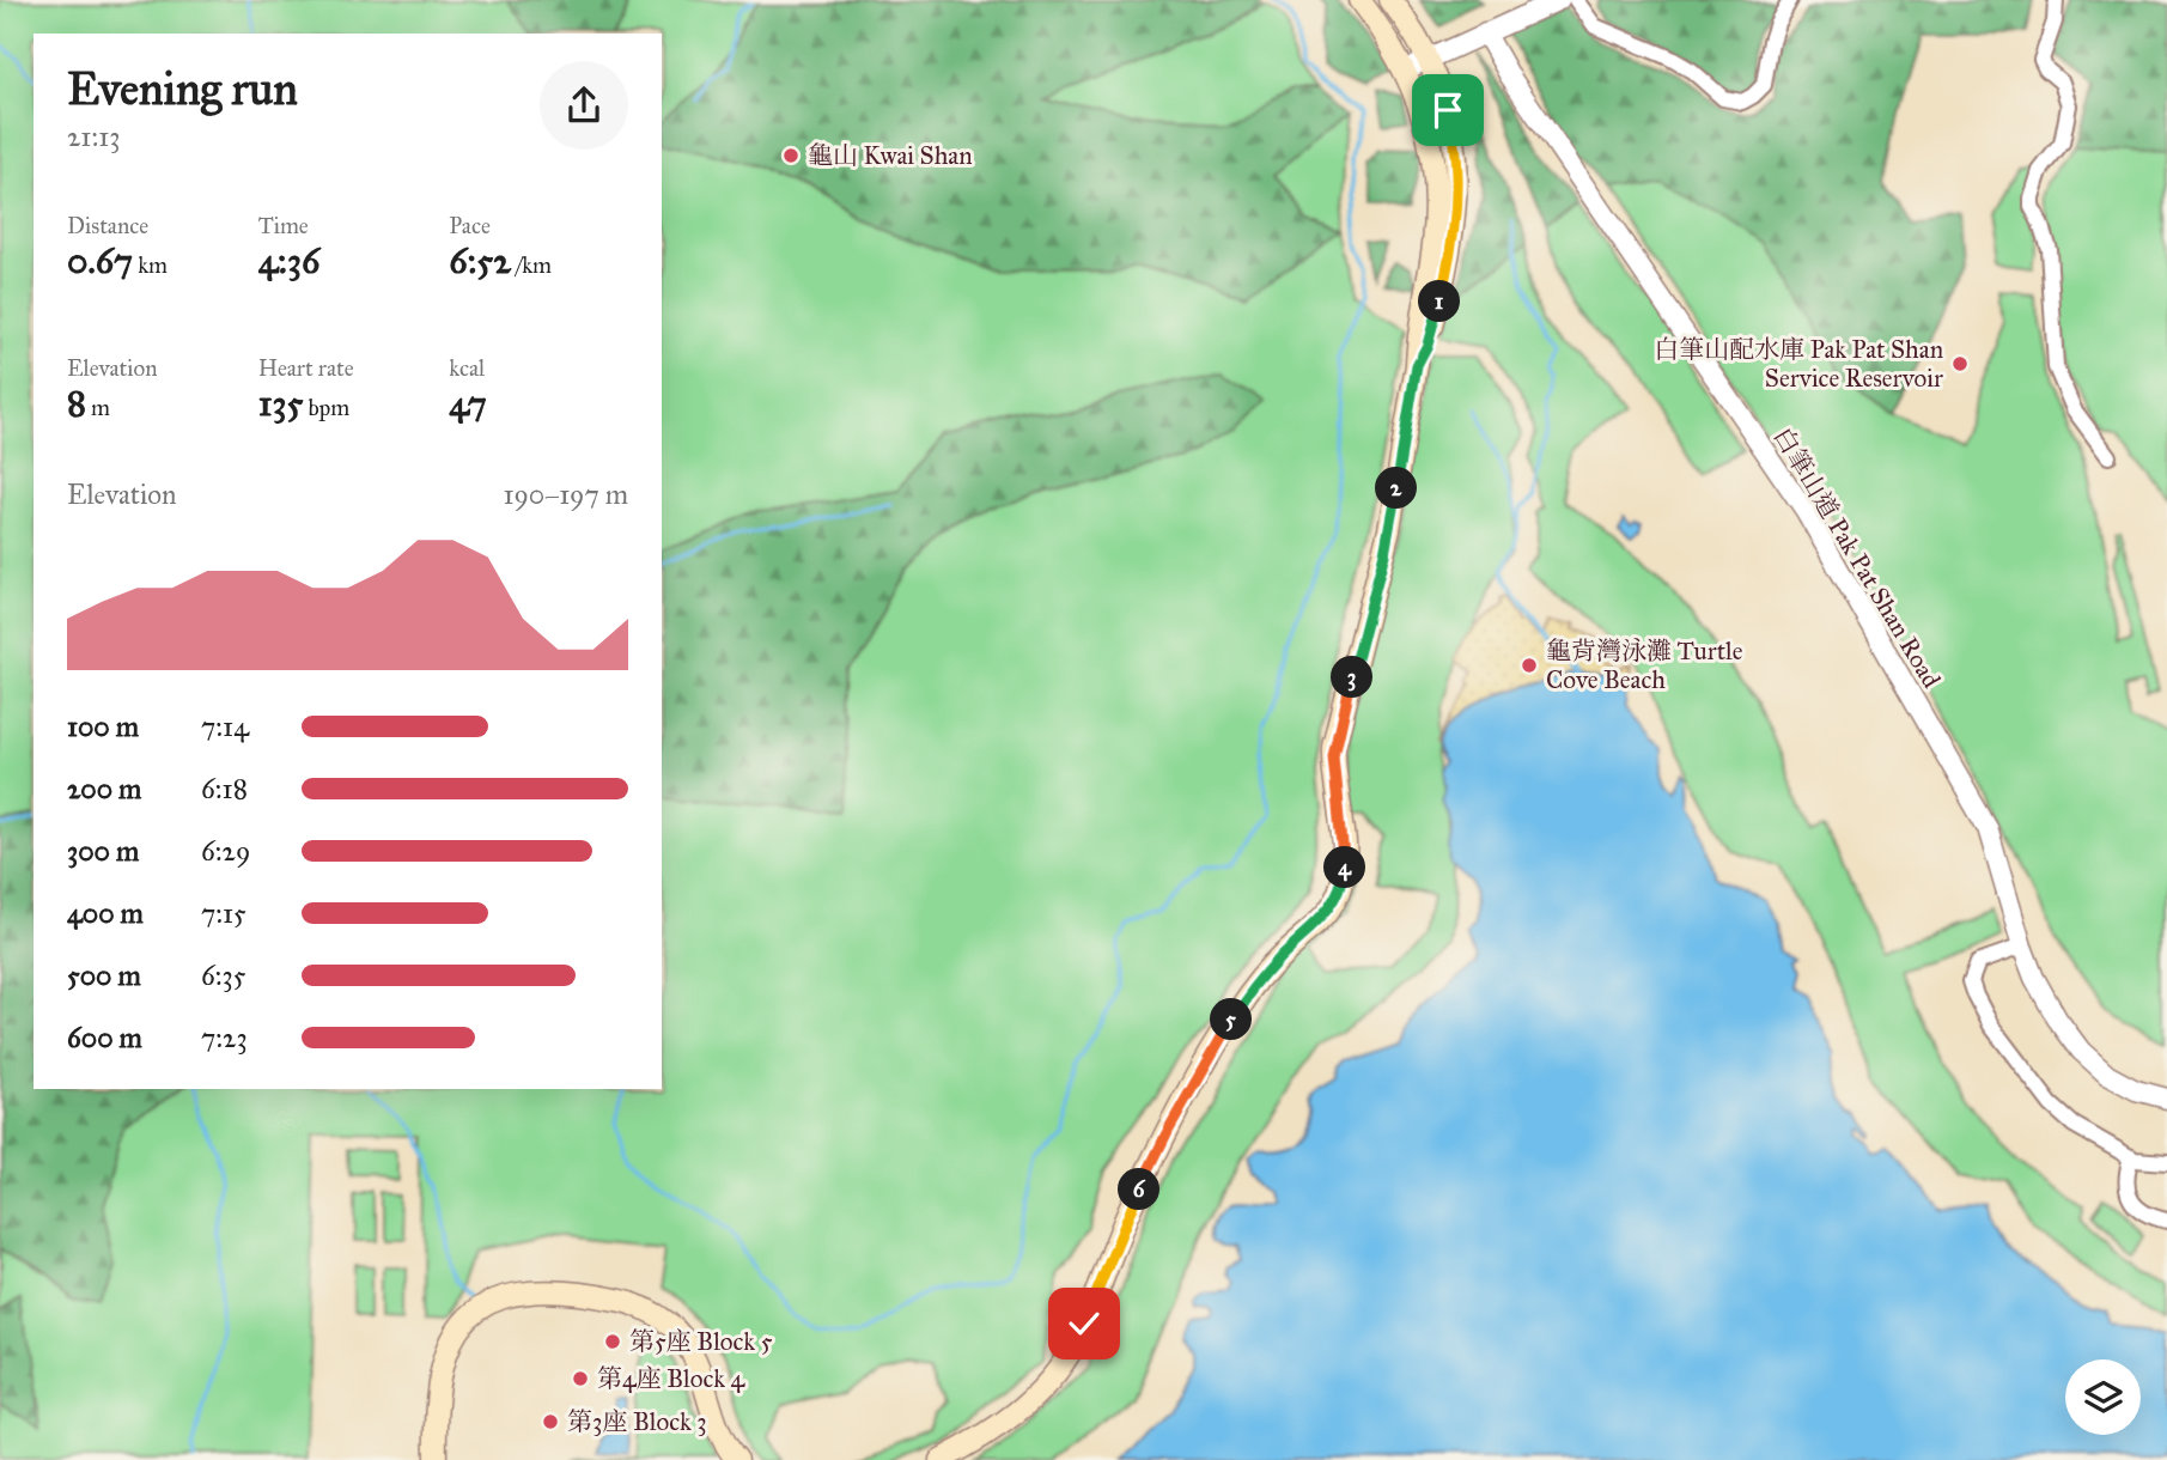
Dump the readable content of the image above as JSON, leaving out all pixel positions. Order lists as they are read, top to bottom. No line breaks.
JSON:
{"streets":{"street":["白筆山道 Pak Pat Shan Road"]},"places":["龜山 Kwai Shan","白筆山配水庫 Pak Pat Shan Service Reservoir","龜背灣泳灘 Turtle Cove Beach","第5座 Block 5","第4座 Block 4","第3座 Block 3"],"page":{"heading":["Evening run","21:13"],"stats":[["Distance","0.67 km"],["Time","4:36"],["Pace","6:52 /km"],["Elevation","8 m"],["Heart rate","135 bpm"],["kcal","47"]],"pins":["1","2","3","4","5","6"],"chart":["Elevation","190–197 m"],"list":[{"name":"100 m","note":"7:14"},{"name":"200 m","note":"6:18"},{"name":"300 m","note":"6:29"},{"name":"400 m","note":"7:15"},{"name":"500 m","note":"6:35"},{"name":"600 m","note":"7:23"}]}}
